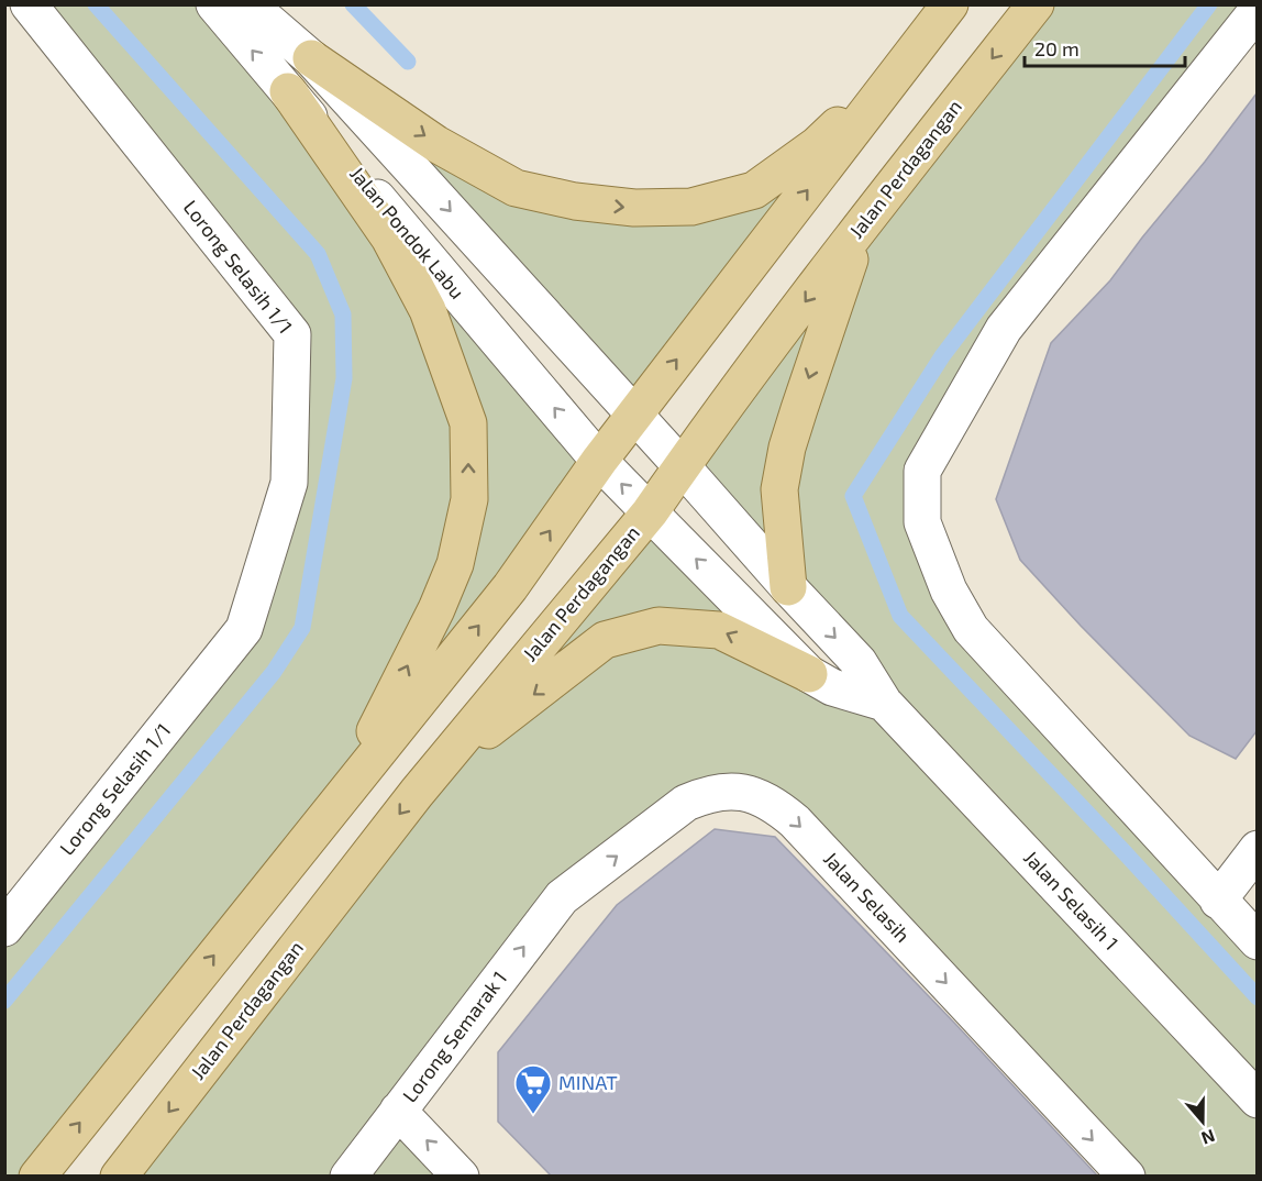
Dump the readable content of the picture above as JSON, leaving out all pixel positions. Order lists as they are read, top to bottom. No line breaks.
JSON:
{"streets":{"main road":["Jalan Perdagangan"],"street":["Jalan Pondok Labu","Lorong Selasih 1/1","Jalan Selasih","Jalan Selasih 1","Lorong Semarak 1"]},"crossings":[["Jalan Perdagangan","Jalan Pondok Labu"],["Jalan Perdagangan","Jalan Selasih 1"],["Jalan Selasih","Lorong Semarak 1"]],"one_way":["Lorong Semarak 1"],"places":{"supermarket":["MINAT"]},"scale_bar":"20 m","north":"bottom"}
